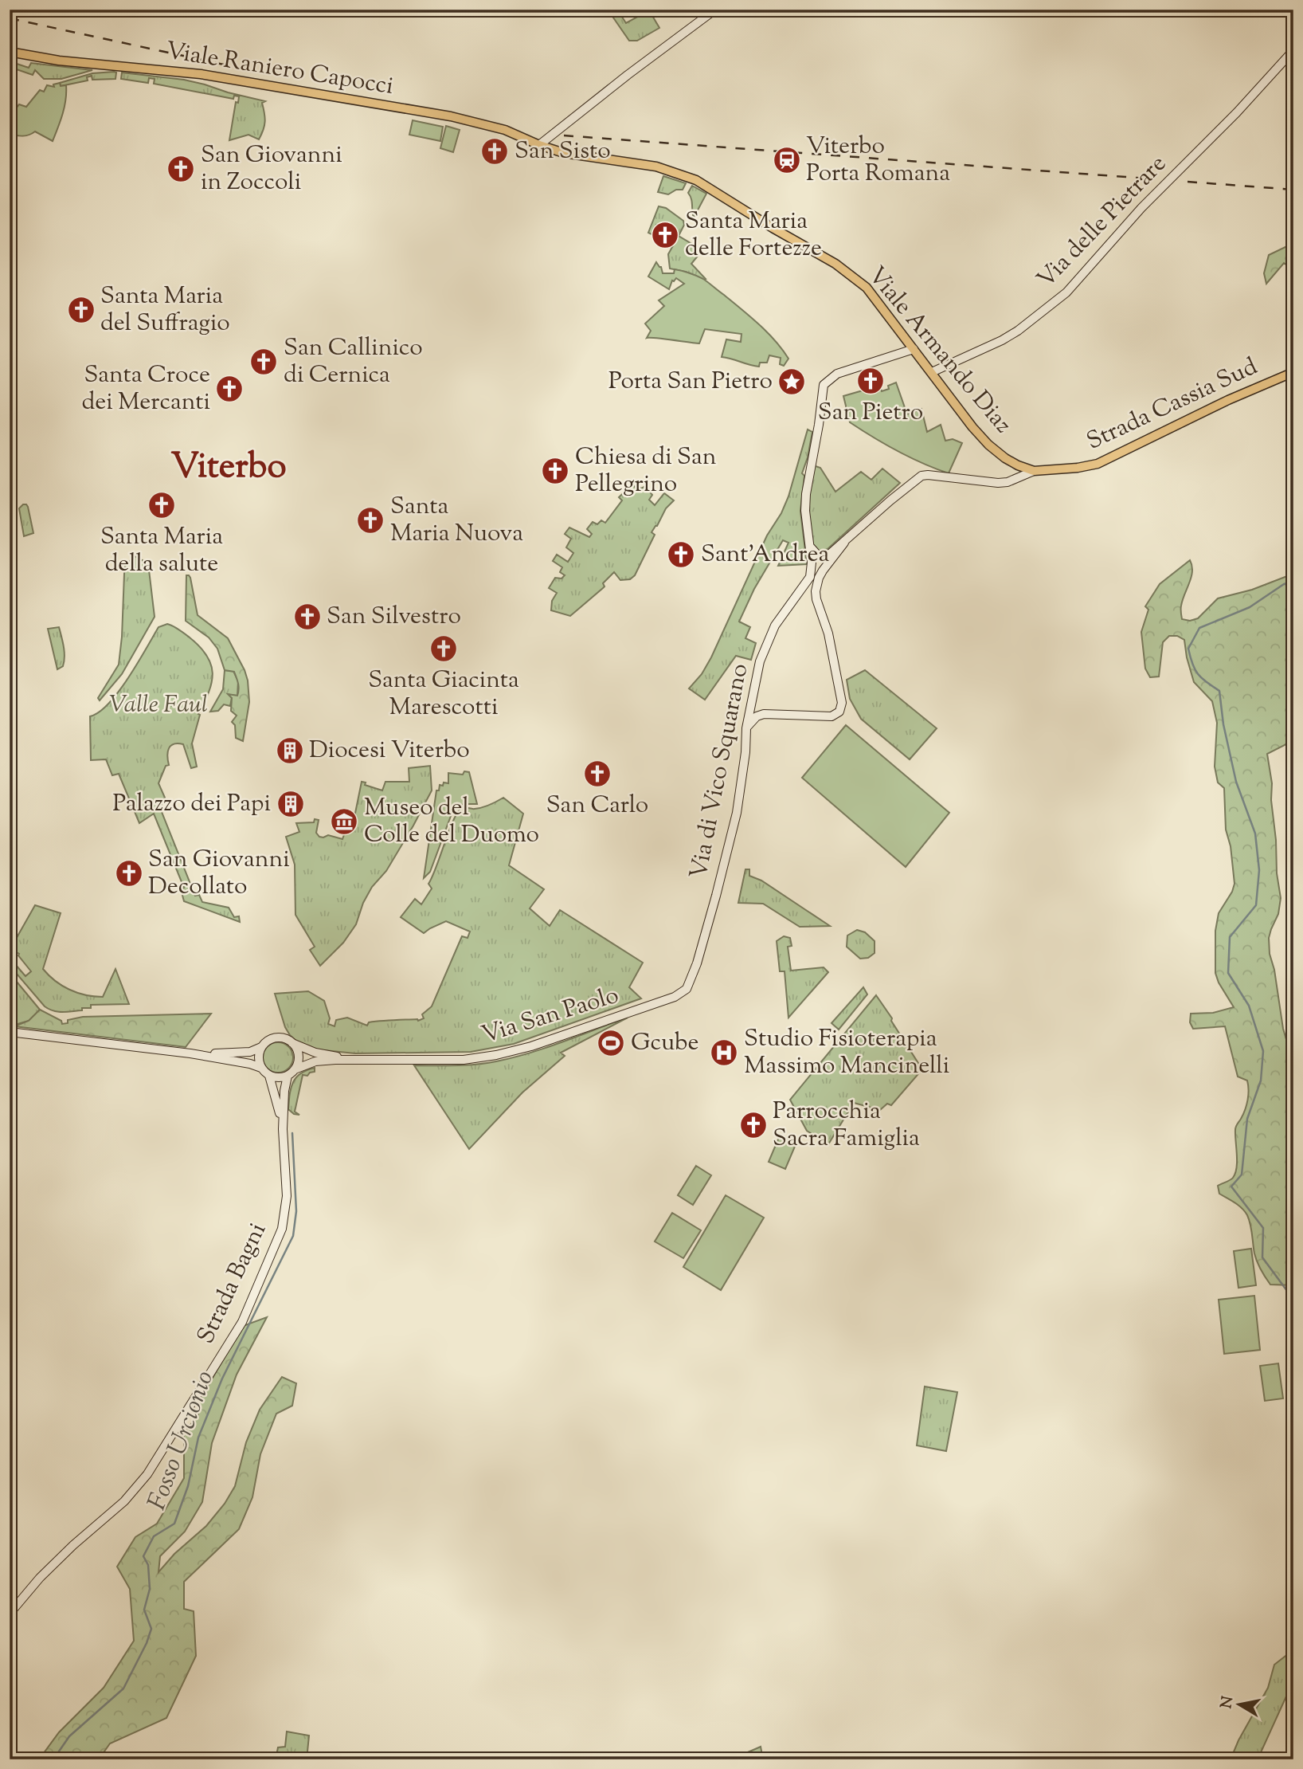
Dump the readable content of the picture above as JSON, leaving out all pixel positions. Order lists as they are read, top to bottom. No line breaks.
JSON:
{"streets":{"main road":["Viale Raniero Capocci","Via delle Pietrare","Viale Armando Diaz","Strada Cassia Sud","Via di Vico Squarano","Via San Paolo","Strada Bagni"]},"crossings":[["Viale Raniero Capocci","Viale Armando Diaz"],["Via delle Pietrare","Viale Armando Diaz"],["Viale Armando Diaz","Strada Cassia Sud"],["Viale Armando Diaz","Via di Vico Squarano"],["Via di Vico Squarano","Via San Paolo"],["Via San Paolo","Strada Bagni"]],"districts":["Viterbo"],"water":["Fosso Urcionio"],"parks":["Valle Faul"],"places":{"church":["San Sisto","San Giovanni in Zoccoli","Santa Maria delle Fortezze","Santa Maria del Suffragio","San Callinico di Cernica","San Pietro","Santa Croce dei Mercanti","Chiesa di San Pellegrino","Santa Maria della salute","Santa Maria Nuova","Sant'Andrea","San Silvestro","Santa Giacinta Marescotti","San Carlo","San Giovanni Decollato","Parrocchia Sacra Famiglia"],"station":["Viterbo Porta Romana"],"place":["Porta San Pietro"],"building":["Diocesi Viterbo","Palazzo dei Papi"],"museum":["Museo del Colle del Duomo"],"sports":["Gcube"],"hospital":["Studio Fisioterapia Massimo Mancinelli"]},"north":"left"}
